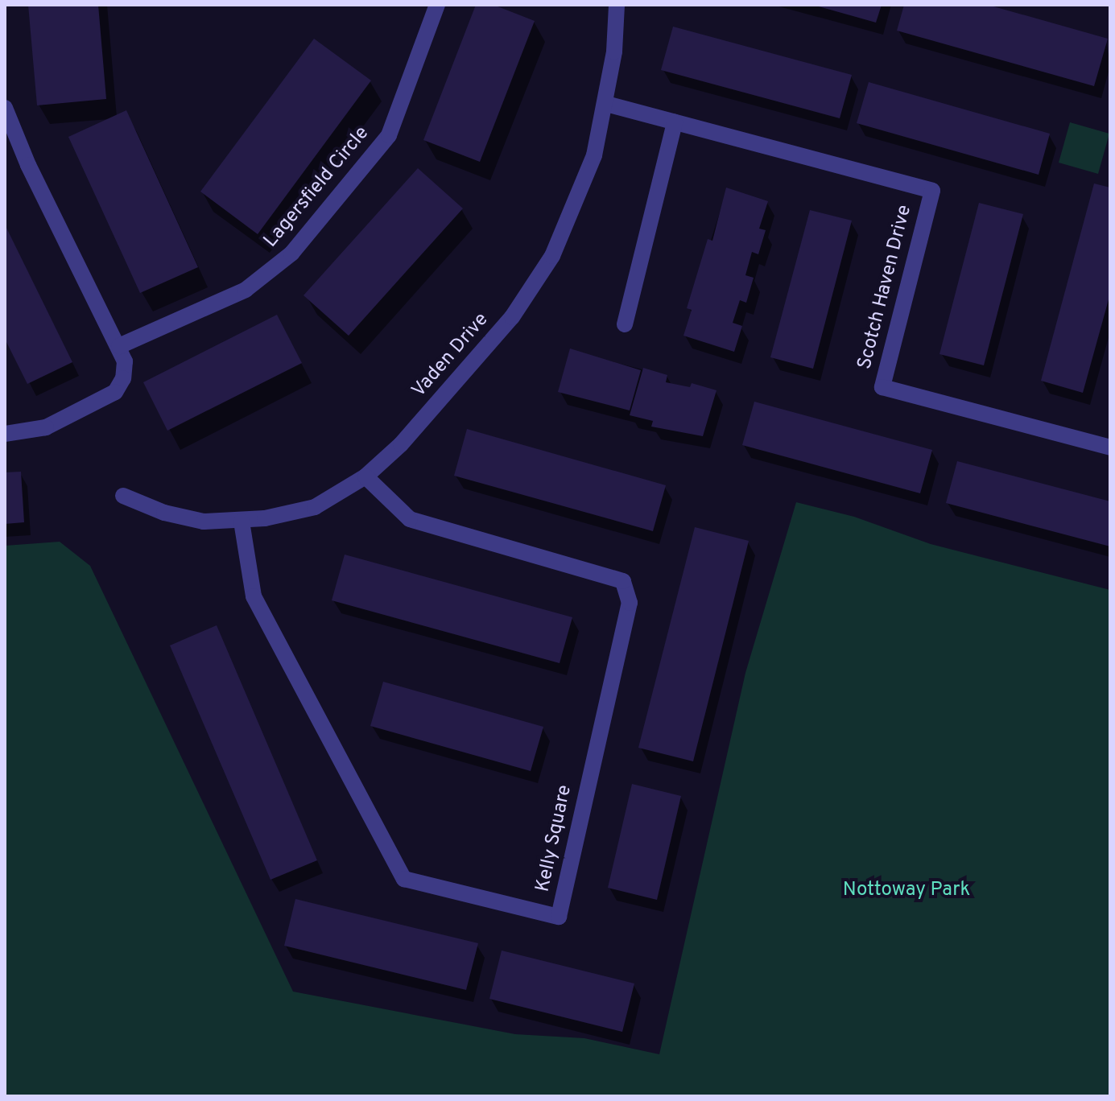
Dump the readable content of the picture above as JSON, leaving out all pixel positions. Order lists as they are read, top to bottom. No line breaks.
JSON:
{"streets":{"street":["Lagersfield Circle","Scotch Haven Drive","Vaden Drive","Kelly Square"]},"crossings":[["Scotch Haven Drive","Vaden Drive"],["Vaden Drive","Kelly Square"]],"parks":["Nottoway Park"]}
